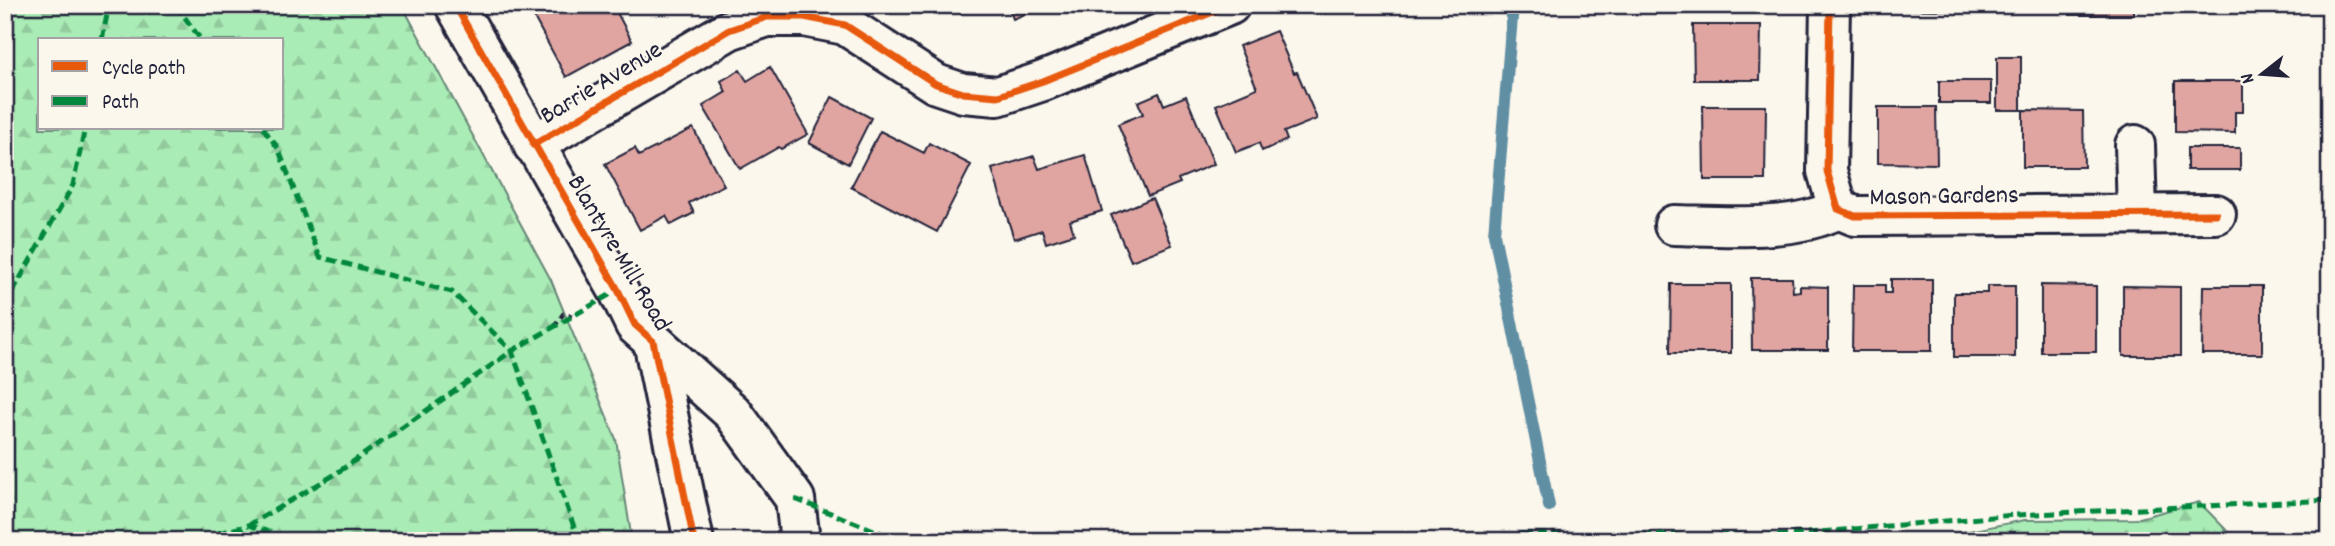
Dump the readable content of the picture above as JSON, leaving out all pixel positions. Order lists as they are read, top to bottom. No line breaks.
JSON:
{"streets":{"street":["Barrie Avenue","Mason Gardens","Blantyre Mill Road"]},"crossings":[["Barrie Avenue","Blantyre Mill Road"]],"legend":["Cycle path","Path"],"north":"left"}
